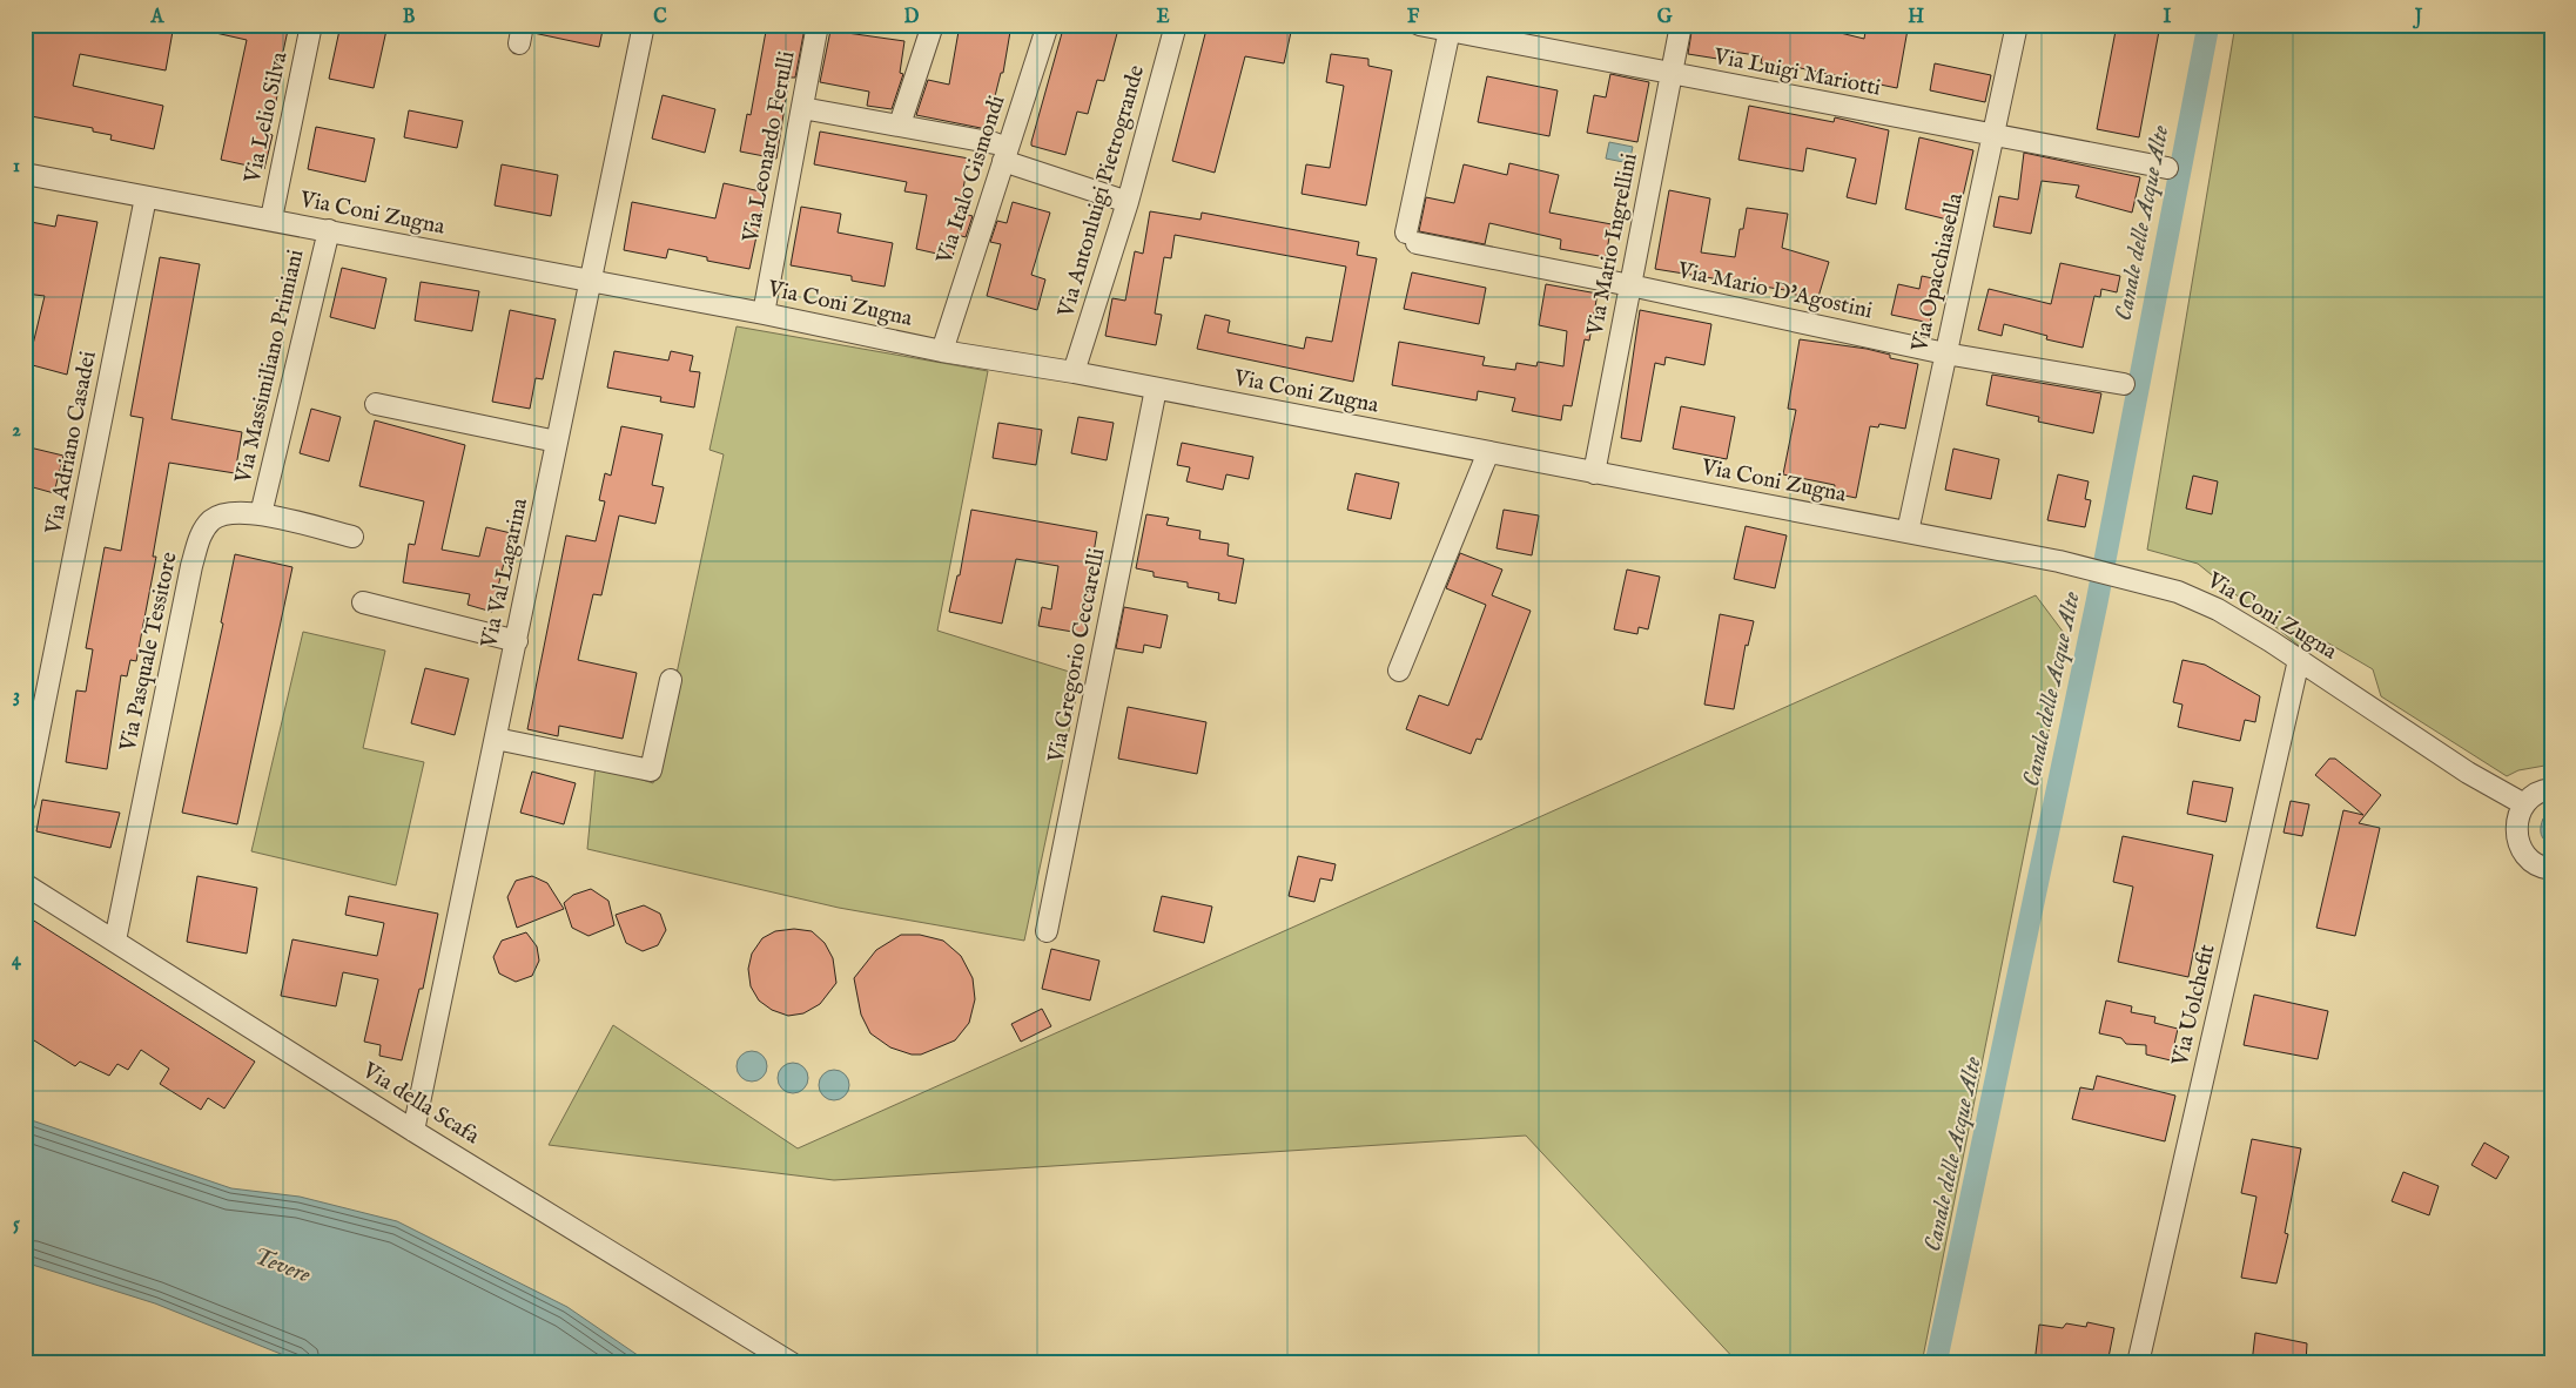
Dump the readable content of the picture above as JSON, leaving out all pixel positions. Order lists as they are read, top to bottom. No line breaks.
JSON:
{"streets":{"street":["Via Luigi Mariotti","Via Lelio Silva","Via Leonardo Ferulli","Via Italo Gismondi","Via Antonluigi Pietrogrande","Via Coni Zugna","Via Mario Ingrellini","Via Opacchiasella","Via Mario D'Agostini","Via Massimiliano Primiani","Via Adriano Casadei","Via Val Lagarina","Via Pasquale Tessitore","Via Gregorio Ceccarelli","Via Uolchefit","Via della Scafa"]},"crossings":[["Via Luigi Mariotti","Via Mario Ingrellini"],["Via Luigi Mariotti","Via Opacchiasella"],["Via Luigi Mariotti","Via Mario D'Agostini"],["Via Lelio Silva","Via Coni Zugna"],["Via Leonardo Ferulli","Via Coni Zugna"],["Via Italo Gismondi","Via Coni Zugna"],["Via Antonluigi Pietrogrande","Via Coni Zugna"],["Via Coni Zugna","Via Mario Ingrellini"],["Via Coni Zugna","Via Opacchiasella"],["Via Coni Zugna","Via Massimiliano Primiani"],["Via Coni Zugna","Via Adriano Casadei"],["Via Coni Zugna","Via Val Lagarina"],["Via Coni Zugna","Via Gregorio Ceccarelli"],["Via Coni Zugna","Via Uolchefit"],["Via Mario Ingrellini","Via Mario D'Agostini"],["Via Opacchiasella","Via Mario D'Agostini"],["Via Massimiliano Primiani","Via Pasquale Tessitore"],["Via Val Lagarina","Via della Scafa"],["Via Pasquale Tessitore","Via della Scafa"]],"water":["Canale delle Acque Alte","Tevere"],"grid":{"columns":["A","B","C","D","E","F","G","H","I","J"],"rows":["1","2","3","4","5"]}}
